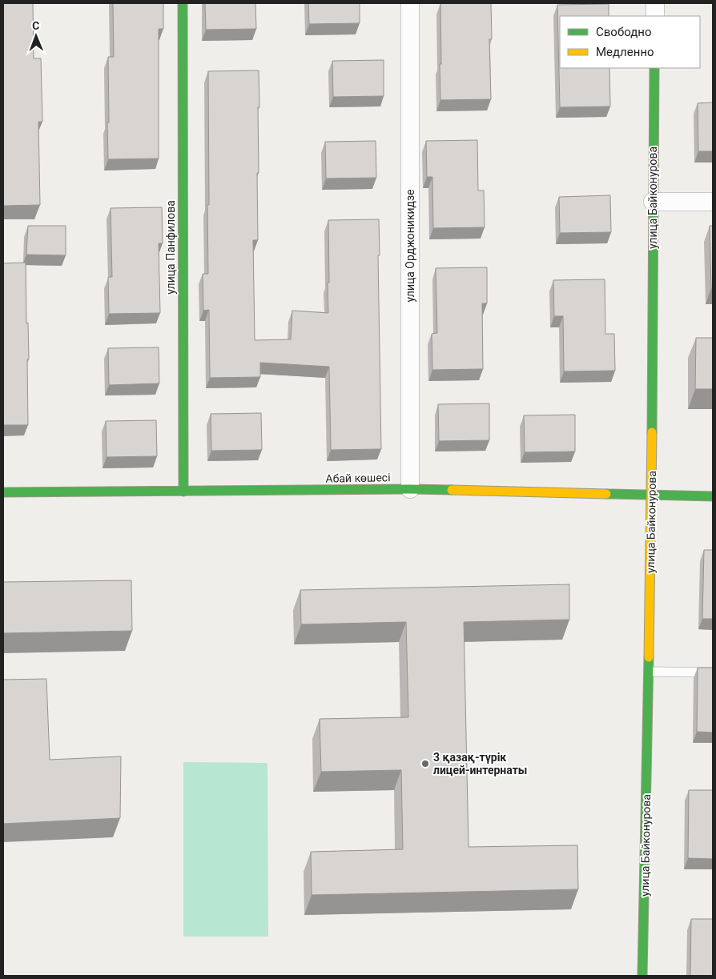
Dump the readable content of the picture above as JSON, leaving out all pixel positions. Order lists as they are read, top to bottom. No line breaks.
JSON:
{"streets":{"street":["улица Байконурова","улица Орджоникидзе","улица Панфилова","Абай көшесі"]},"crossings":[["улица Байконурова","Абай көшесі"],["улица Орджоникидзе","Абай көшесі"],["улица Панфилова","Абай көшесі"]],"places":["3 қазақ-түрік лицей-интернаты"],"legend":["Свободно","Медленно"],"north":"top"}
